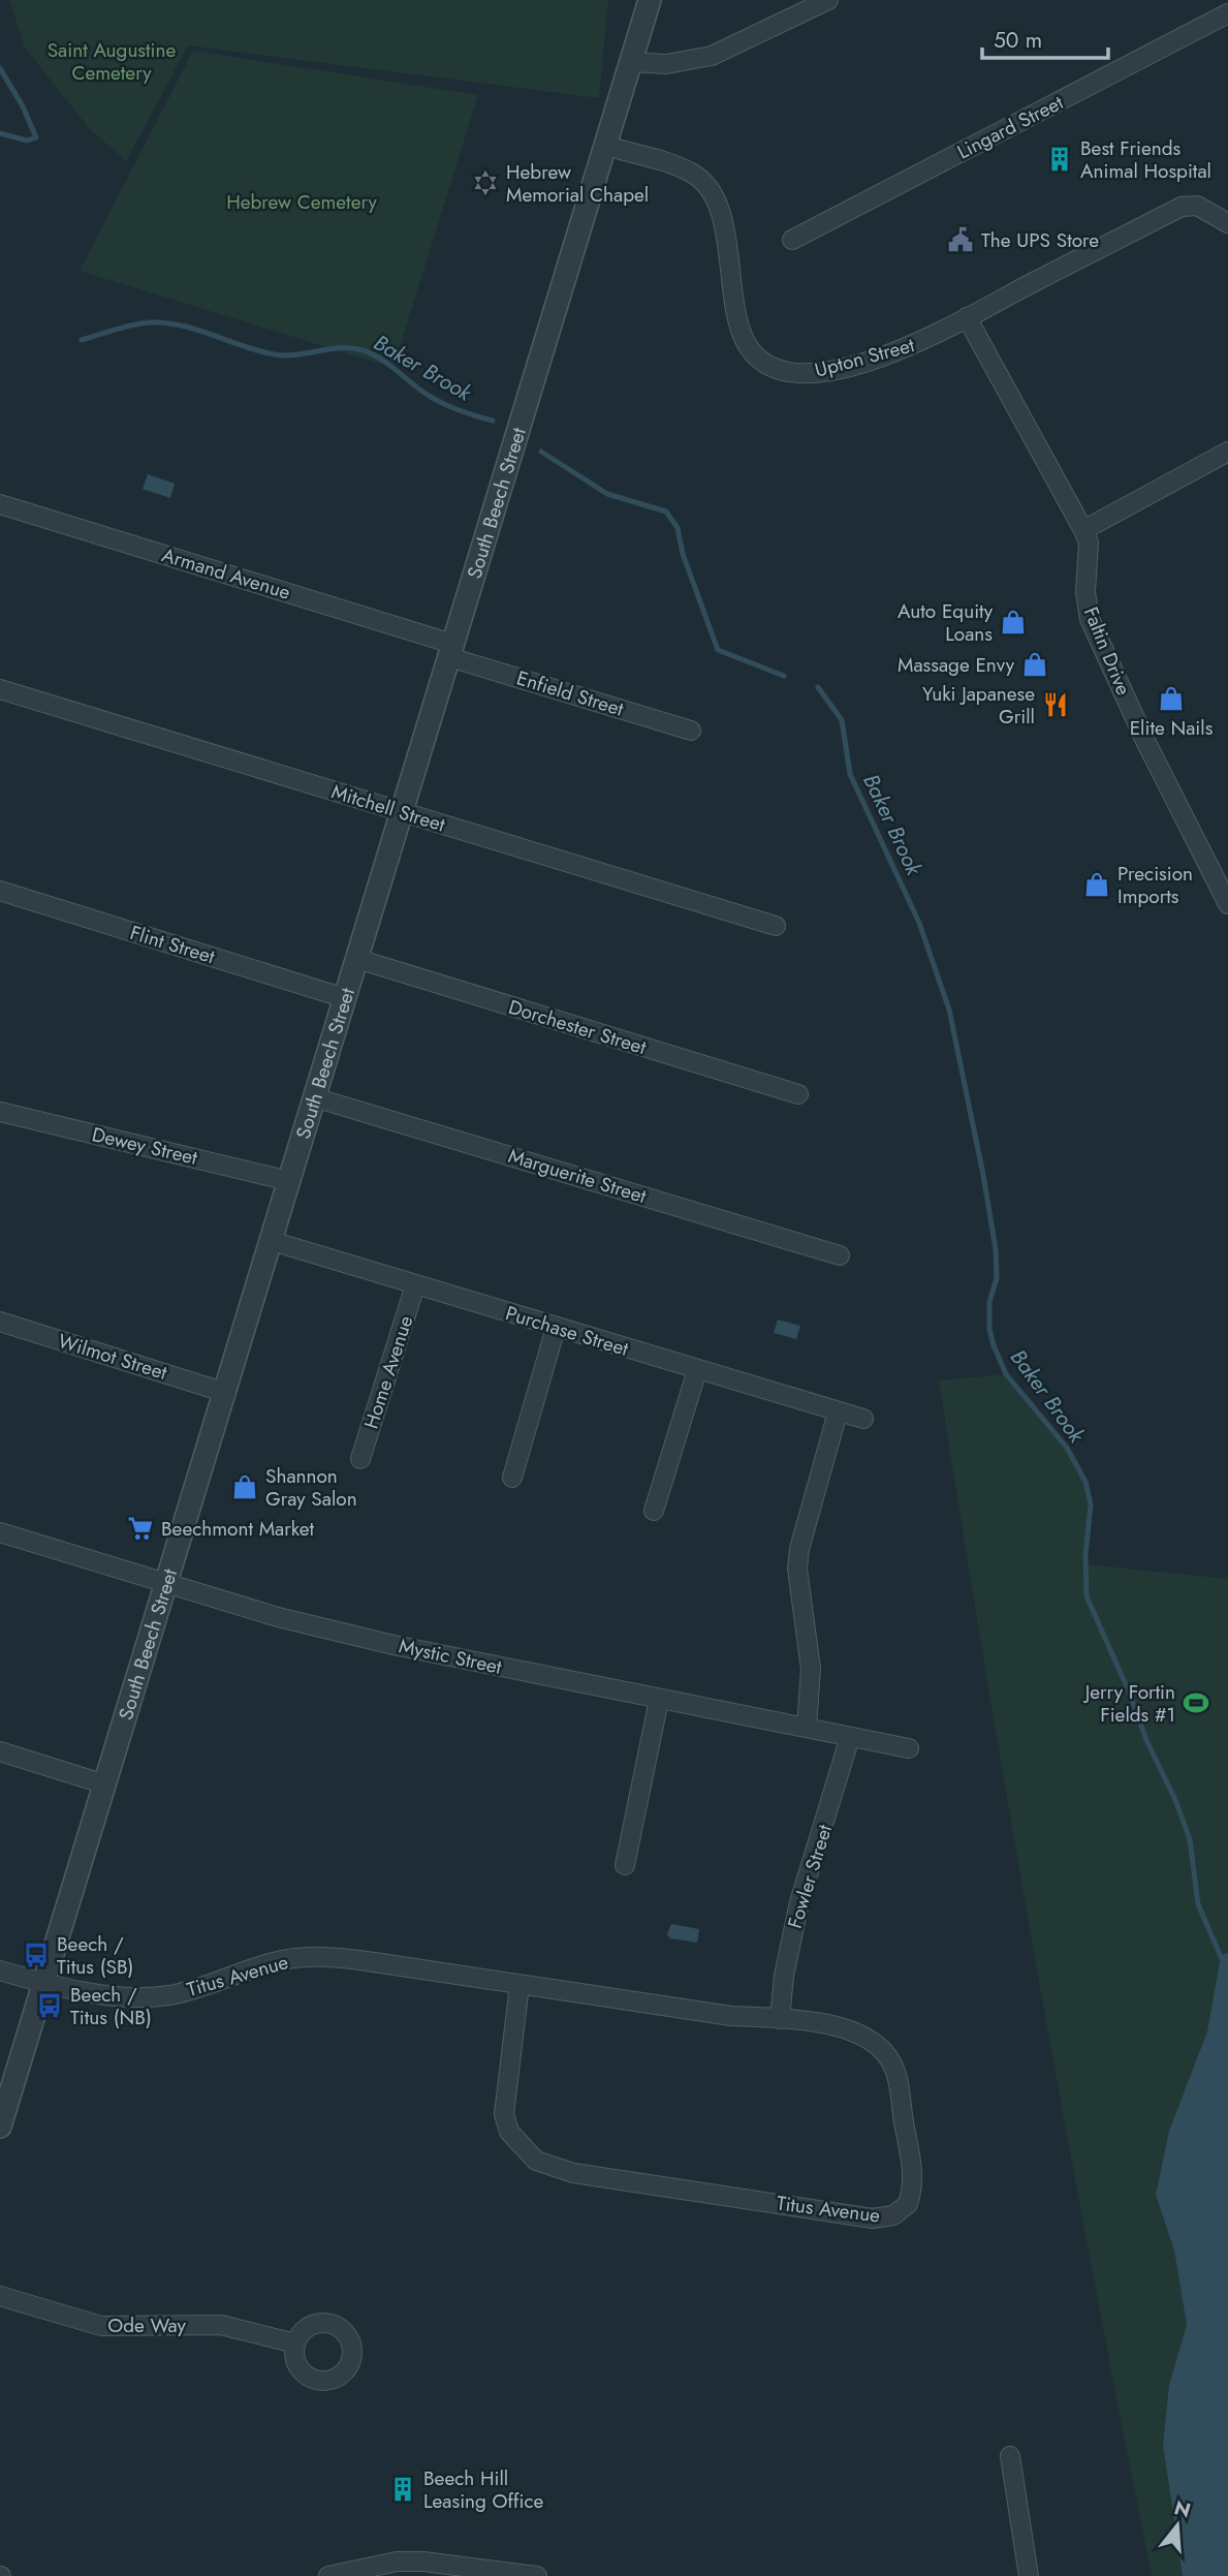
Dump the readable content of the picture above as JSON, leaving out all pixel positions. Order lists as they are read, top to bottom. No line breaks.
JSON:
{"streets":{"street":["Lingard Street","Upton Street","South Beech Street","Armand Avenue","Faltin Drive","Enfield Street","Mitchell Street","Flint Street","Dorchester Street","Dewey Street","Marguerite Street","Purchase Street","Wilmot Street","Home Avenue","Mystic Street","Fowler Street","Titus Avenue","Ode Way"]},"crossings":[["Upton Street","South Beech Street"],["Upton Street","Faltin Drive"],["South Beech Street","Armand Avenue"],["South Beech Street","Enfield Street"],["South Beech Street","Mitchell Street"],["South Beech Street","Flint Street"],["South Beech Street","Dorchester Street"],["South Beech Street","Dewey Street"],["South Beech Street","Marguerite Street"],["South Beech Street","Purchase Street"],["South Beech Street","Wilmot Street"],["South Beech Street","Mystic Street"],["South Beech Street","Titus Avenue"],["Armand Avenue","Enfield Street"],["Purchase Street","Home Avenue"],["Mystic Street","Fowler Street"],["Fowler Street","Titus Avenue"]],"water":["Baker Brook"],"parks":["Saint Augustine Cemetery","Hebrew Cemetery"],"places":{"building":["Best Friends Animal Hospital","Beech Hill Leasing Office"],"synagogue":["Hebrew Memorial Chapel"],"public building":["The UPS Store"],"shop":["Auto Equity Loans","Massage Envy","Elite Nails","Precision Imports","Shannon Gray Salon"],"restaurant":["Yuki Japanese Grill"],"supermarket":["Beechmont Market"],"sports":["Jerry Fortin Fields #1"],"bus stop":["Beech / Titus (SB)","Beech / Titus (NB)"]},"scale_bar":"50 m","north":"top"}
